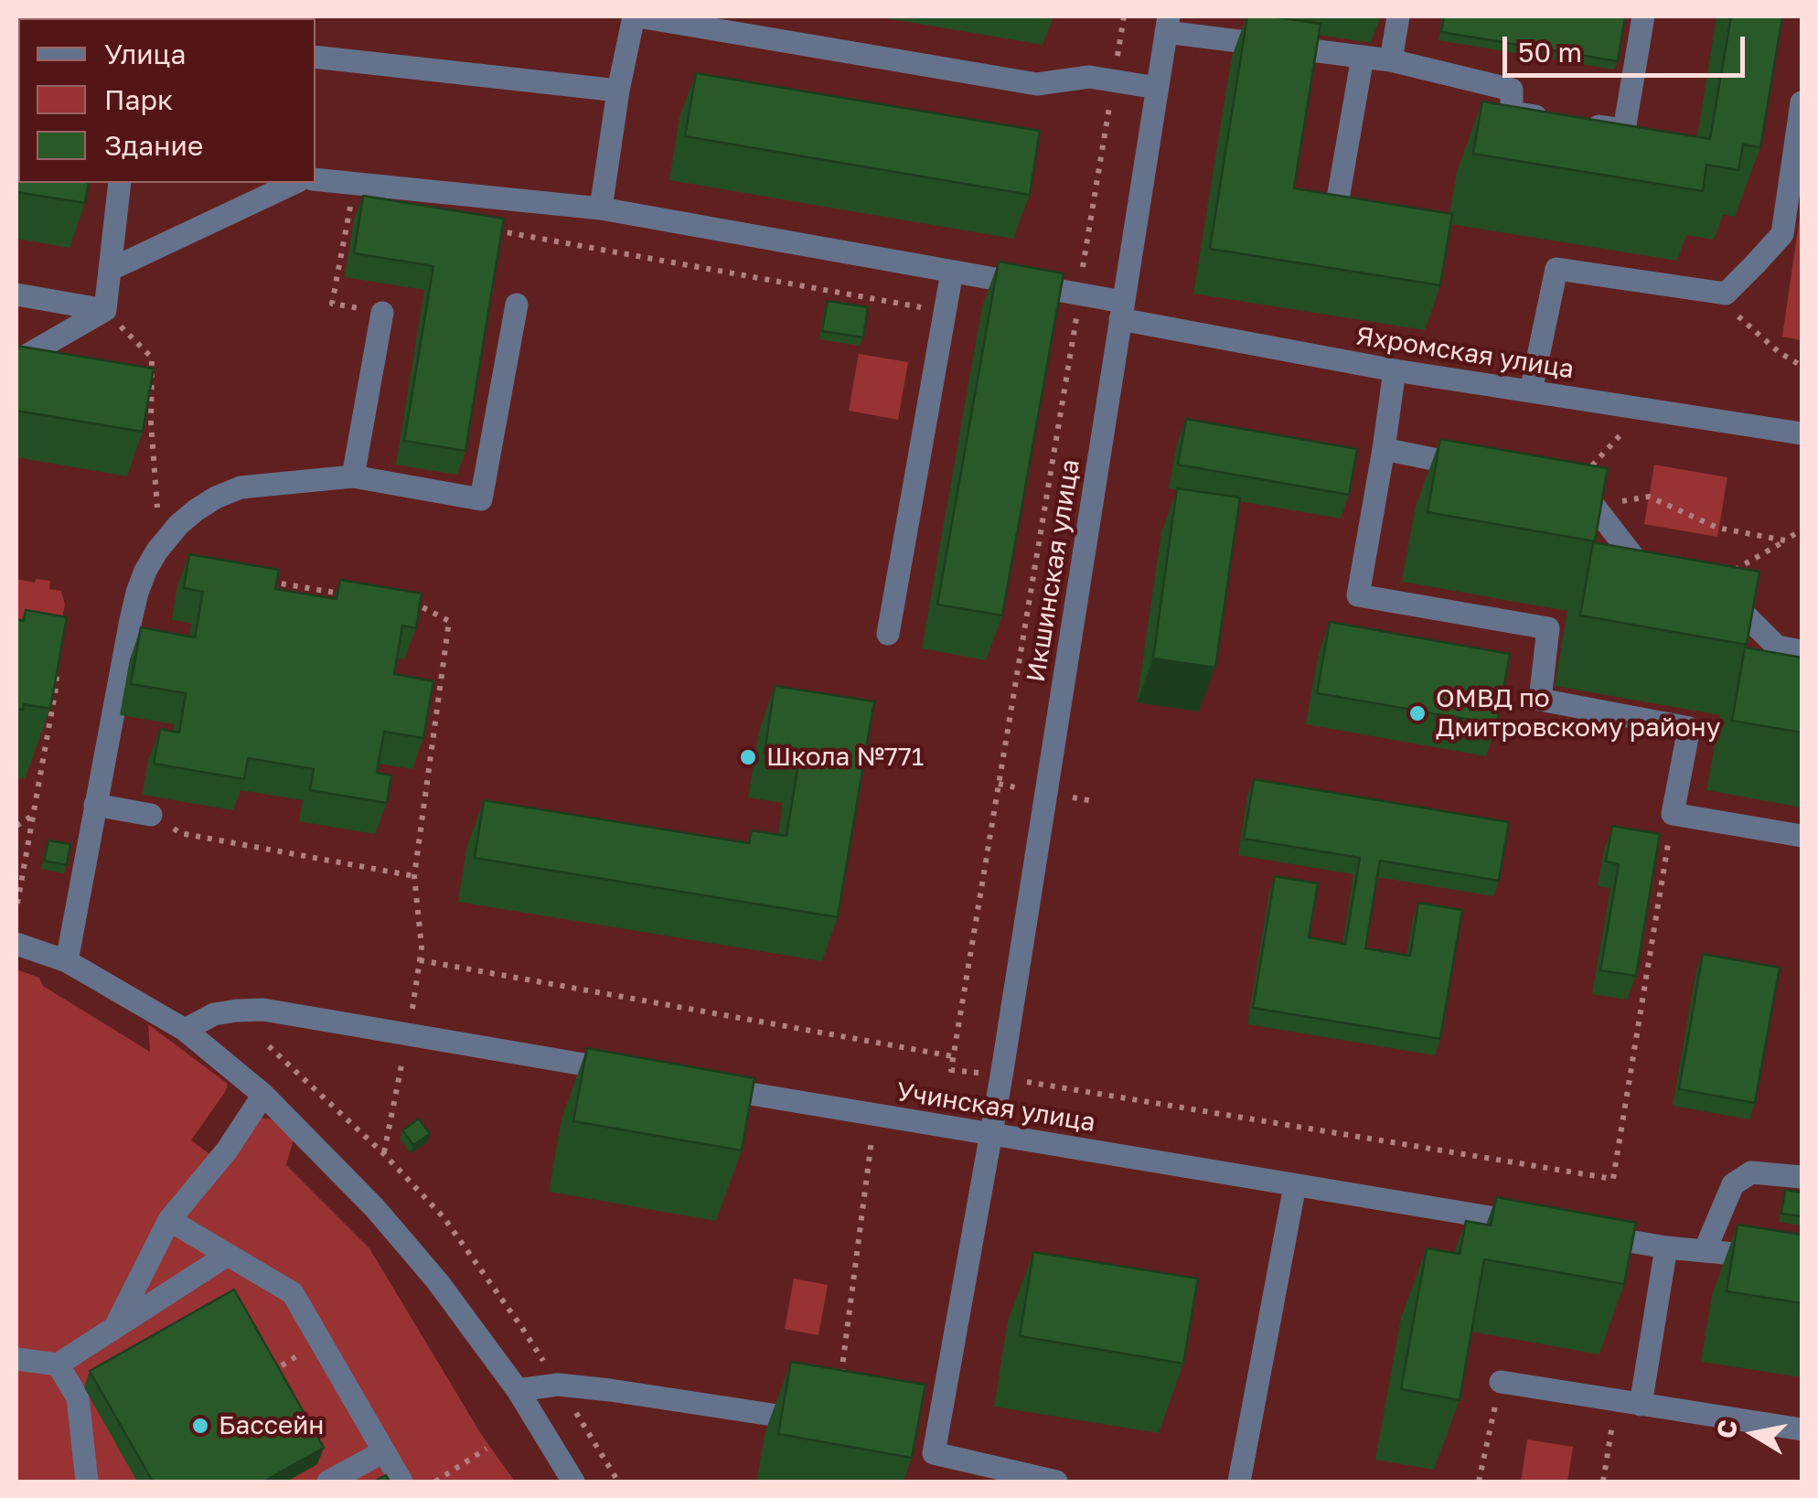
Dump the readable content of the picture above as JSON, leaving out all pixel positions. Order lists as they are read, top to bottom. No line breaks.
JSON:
{"streets":{"street":["Яхромская улица","Икшинская улица","Учинская улица"]},"crossings":[["Яхромская улица","Икшинская улица"],["Икшинская улица","Учинская улица"]],"places":["ОМВД по Дмитровскому району","Школа №771","Бассейн"],"legend":["Улица","Парк","Здание"],"scale_bar":"50 m","north":"left"}
